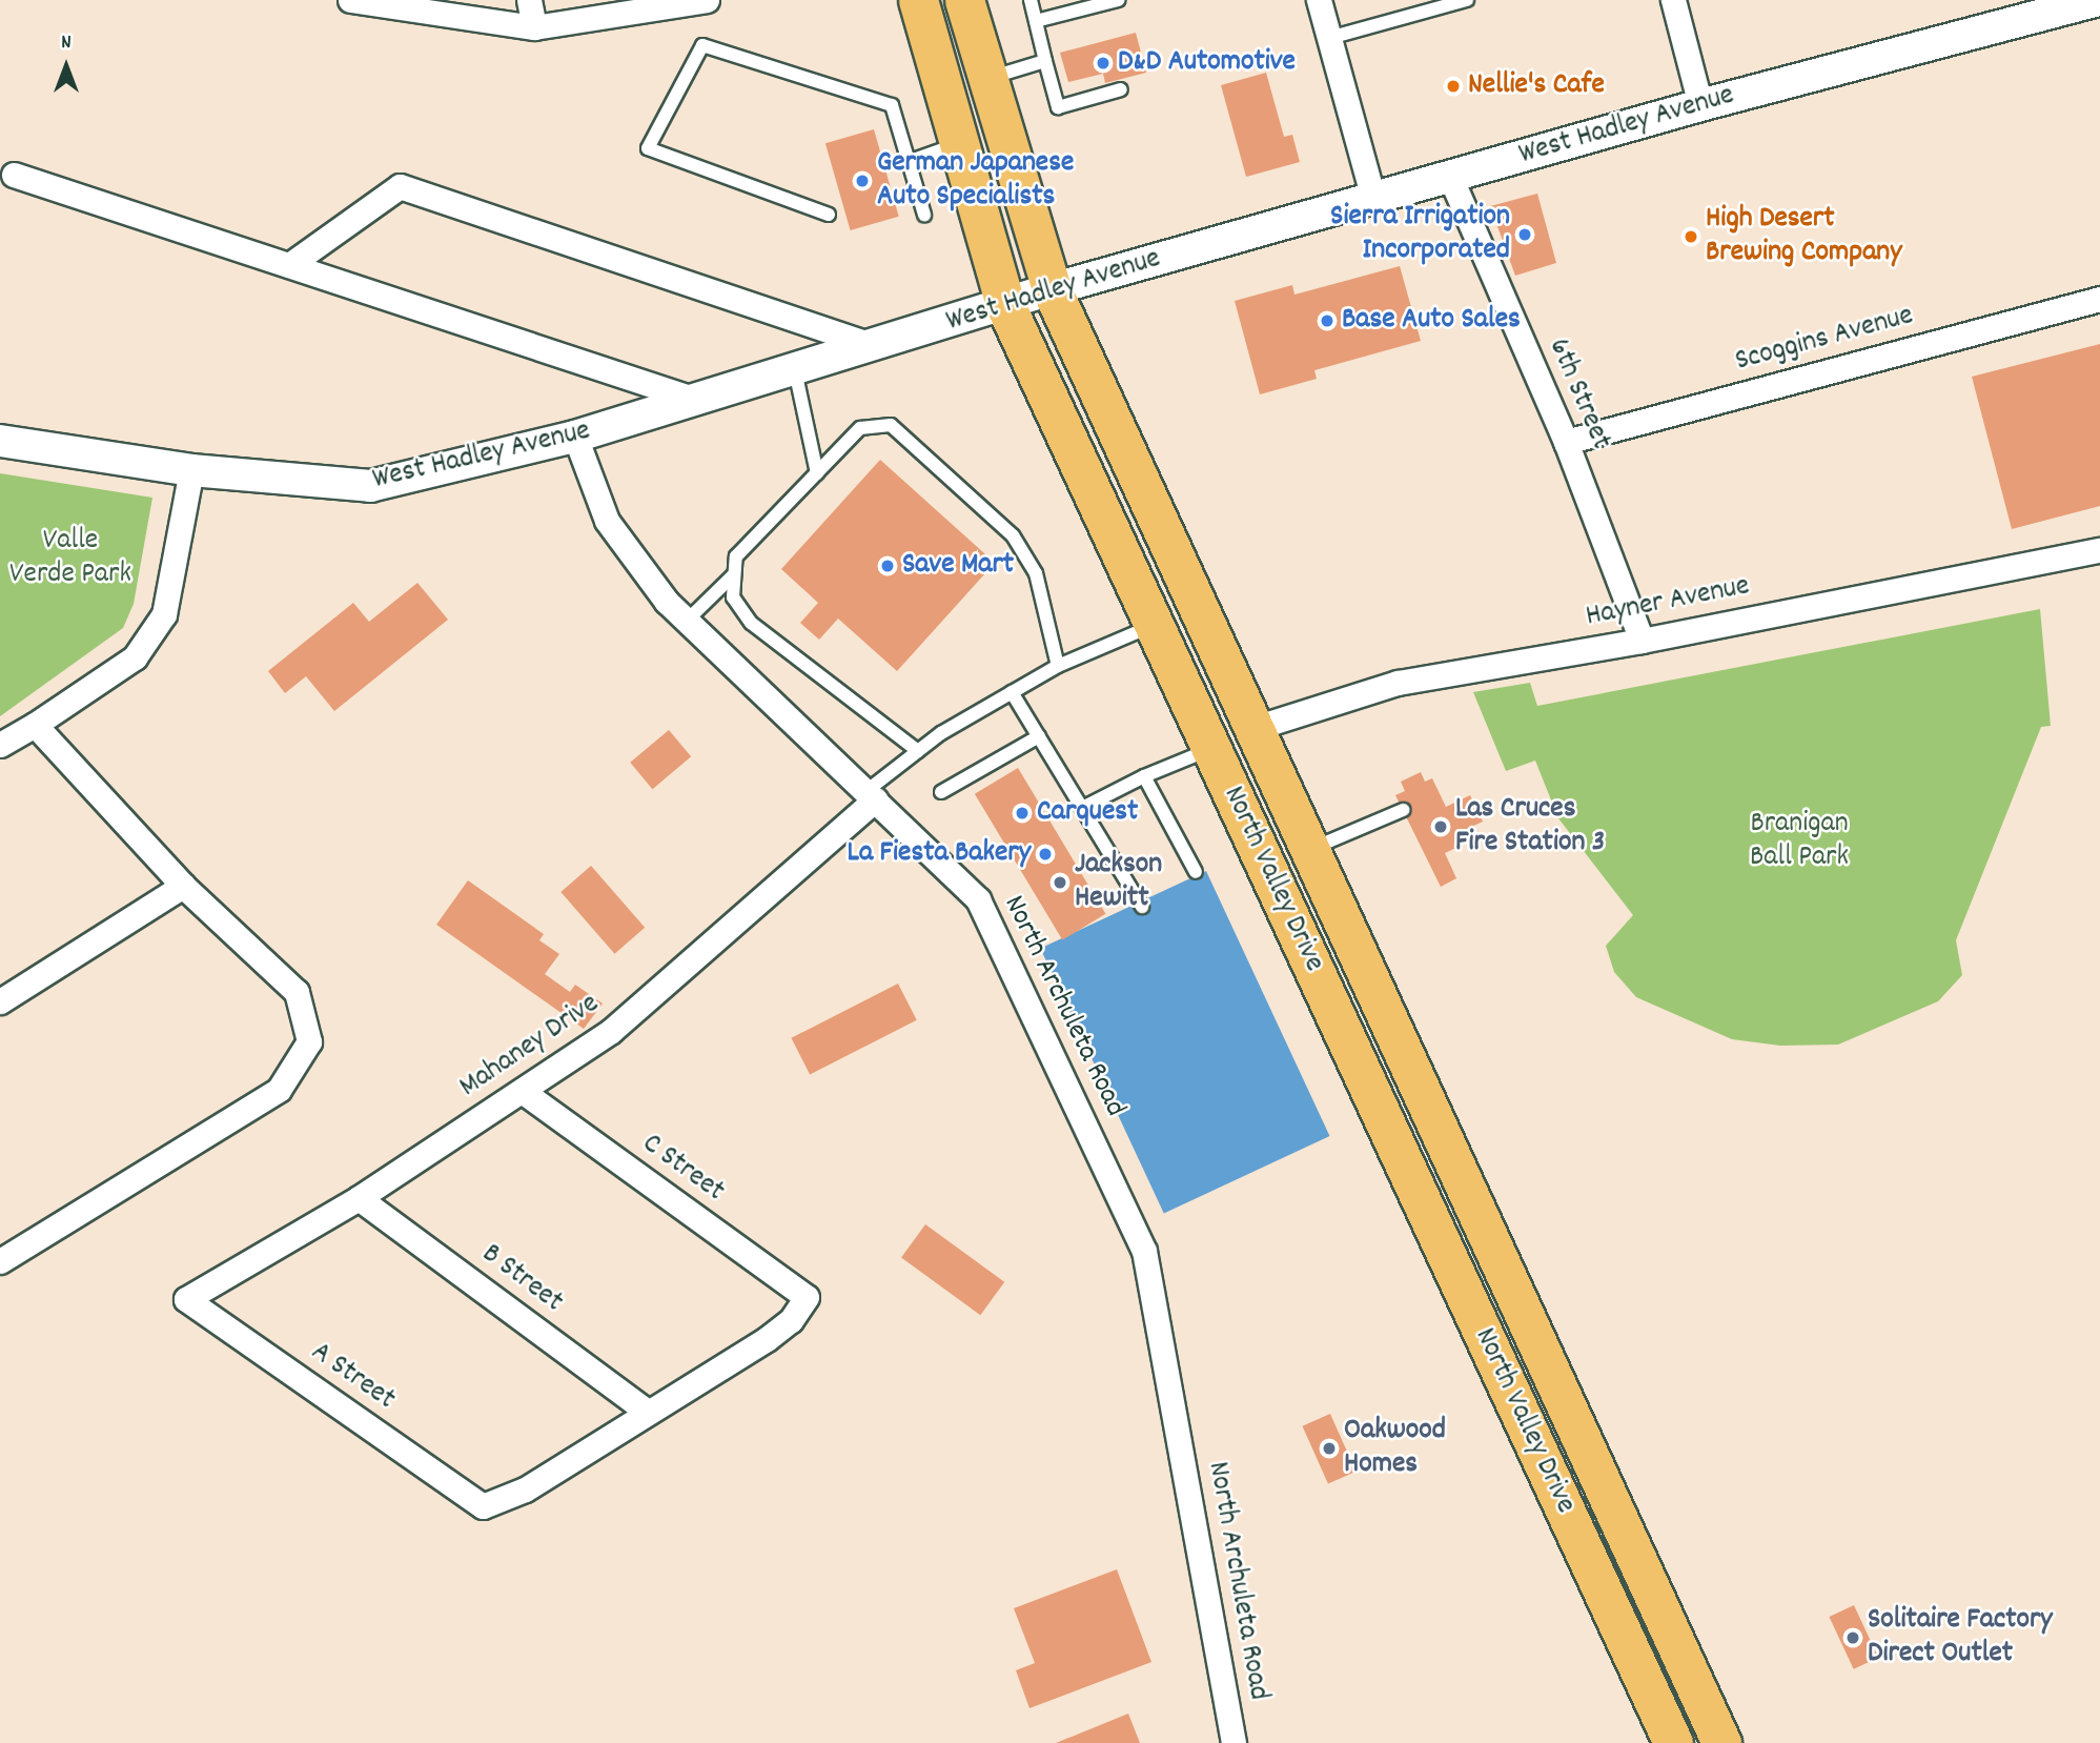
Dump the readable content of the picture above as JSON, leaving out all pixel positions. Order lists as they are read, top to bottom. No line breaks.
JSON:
{"streets":{"main road":["North Valley Drive"],"street":["West Hadley Avenue","Scoggins Avenue","6th Street","Hayner Avenue","North Archuleta Road","Mahaney Drive","C Street","B Street","A Street"]},"crossings":[["West Hadley Avenue","6th Street"],["West Hadley Avenue","North Valley Drive"],["West Hadley Avenue","North Archuleta Road"],["Scoggins Avenue","6th Street"],["6th Street","Hayner Avenue"],["Hayner Avenue","North Valley Drive"],["North Archuleta Road","Mahaney Drive"],["Mahaney Drive","C Street"],["Mahaney Drive","B Street"],["Mahaney Drive","A Street"],["C Street","B Street"],["C Street","A Street"],["B Street","A Street"]],"parks":["Valle Verde Park","Branigan Ball Park"],"places":["D&D Automotive","Nellie's Cafe","German Japanese Auto Specialists","Sierra Irrigation Incorporated","High Desert Brewing Company","Base Auto Sales","Save Mart","Carquest","Las Cruces Fire Station 3","La Fiesta Bakery","Jackson Hewitt","Oakwood Homes","Solitaire Factory Direct Outlet"],"north":"top"}
